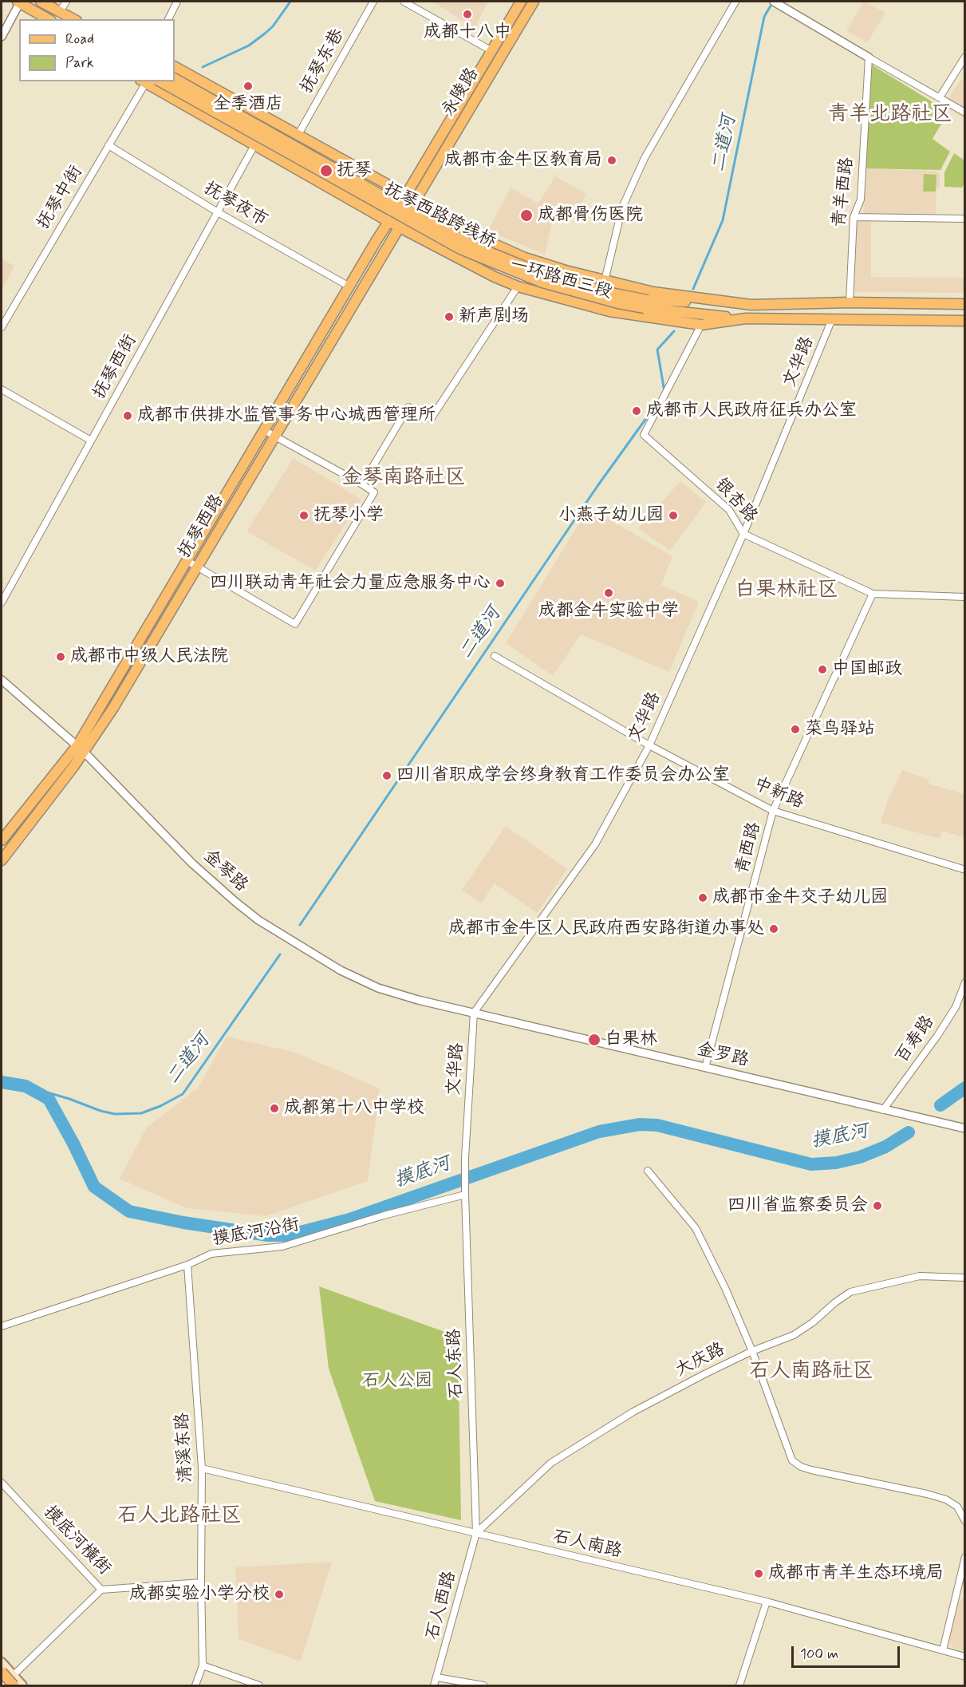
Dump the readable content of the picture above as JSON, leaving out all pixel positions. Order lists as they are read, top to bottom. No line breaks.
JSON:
{"streets":{"main road":["永陵路","抚琴西路跨线桥","一环路西三段","抚琴西路"],"street":["抚琴东巷","青羊西路","抚琴中街","抚琴夜市","文华路","抚琴西街","银杏路","中新路","青西路","金琴路","百寿路","金罗路","摸底河沿街","大庆路","石人东路","清溪东路","摸底河横街","石人南路","石人西路"]},"crossings":[["抚琴东巷","一环路西三段"],["永陵路","一环路西三段"],["永陵路","抚琴西路"],["青羊西路","一环路西三段"],["抚琴中街","抚琴夜市"],["抚琴中街","一环路西三段"],["抚琴夜市","抚琴西街"],["抚琴夜市","抚琴西路"],["一环路西三段","文华路"],["一环路西三段","抚琴西街"],["一环路西三段","银杏路"],["一环路西三段","抚琴西路"],["文华路","银杏路"],["文华路","中新路"],["文华路","金琴路"],["文华路","金罗路"],["文华路","摸底河沿街"],["文华路","石人东路"],["银杏路","青西路"],["抚琴西路","金琴路"],["中新路","青西路"],["青西路","金罗路"],["金琴路","金罗路"],["百寿路","金罗路"],["摸底河沿街","石人东路"],["摸底河沿街","清溪东路"],["大庆路","石人东路"],["大庆路","石人南路"],["大庆路","石人西路"],["石人东路","石人南路"],["石人东路","石人西路"],["清溪东路","摸底河横街"],["清溪东路","石人南路"],["石人南路","石人西路"]],"districts":["青羊北路社区","金琴南路社区","白果林社区","石人南路社区","石人北路社区"],"water":["二道河","摸底河"],"parks":["石人公园"],"places":["成都十八中","全季酒店","成都市金牛区教育局","抚琴","成都骨伤医院","新声剧场","成都市人民政府征兵办公室","成都市供排水监管事务中心城西管理所","抚琴小学","小燕子幼儿园","四川联动青年社会力量应急服务中心","成都金牛实验中学","成都市中级人民法院","中国邮政","菜鸟驿站","四川省职成学会终身教育工作委员会办公室","成都市金牛交子幼儿园","成都市金牛区人民政府西安路街道办事处","白果林","成都第十八中学校","四川省监察委员会","成都市青羊生态环境局","成都实验小学分校"],"legend":["Road","Park"],"scale_bar":"100 m"}
